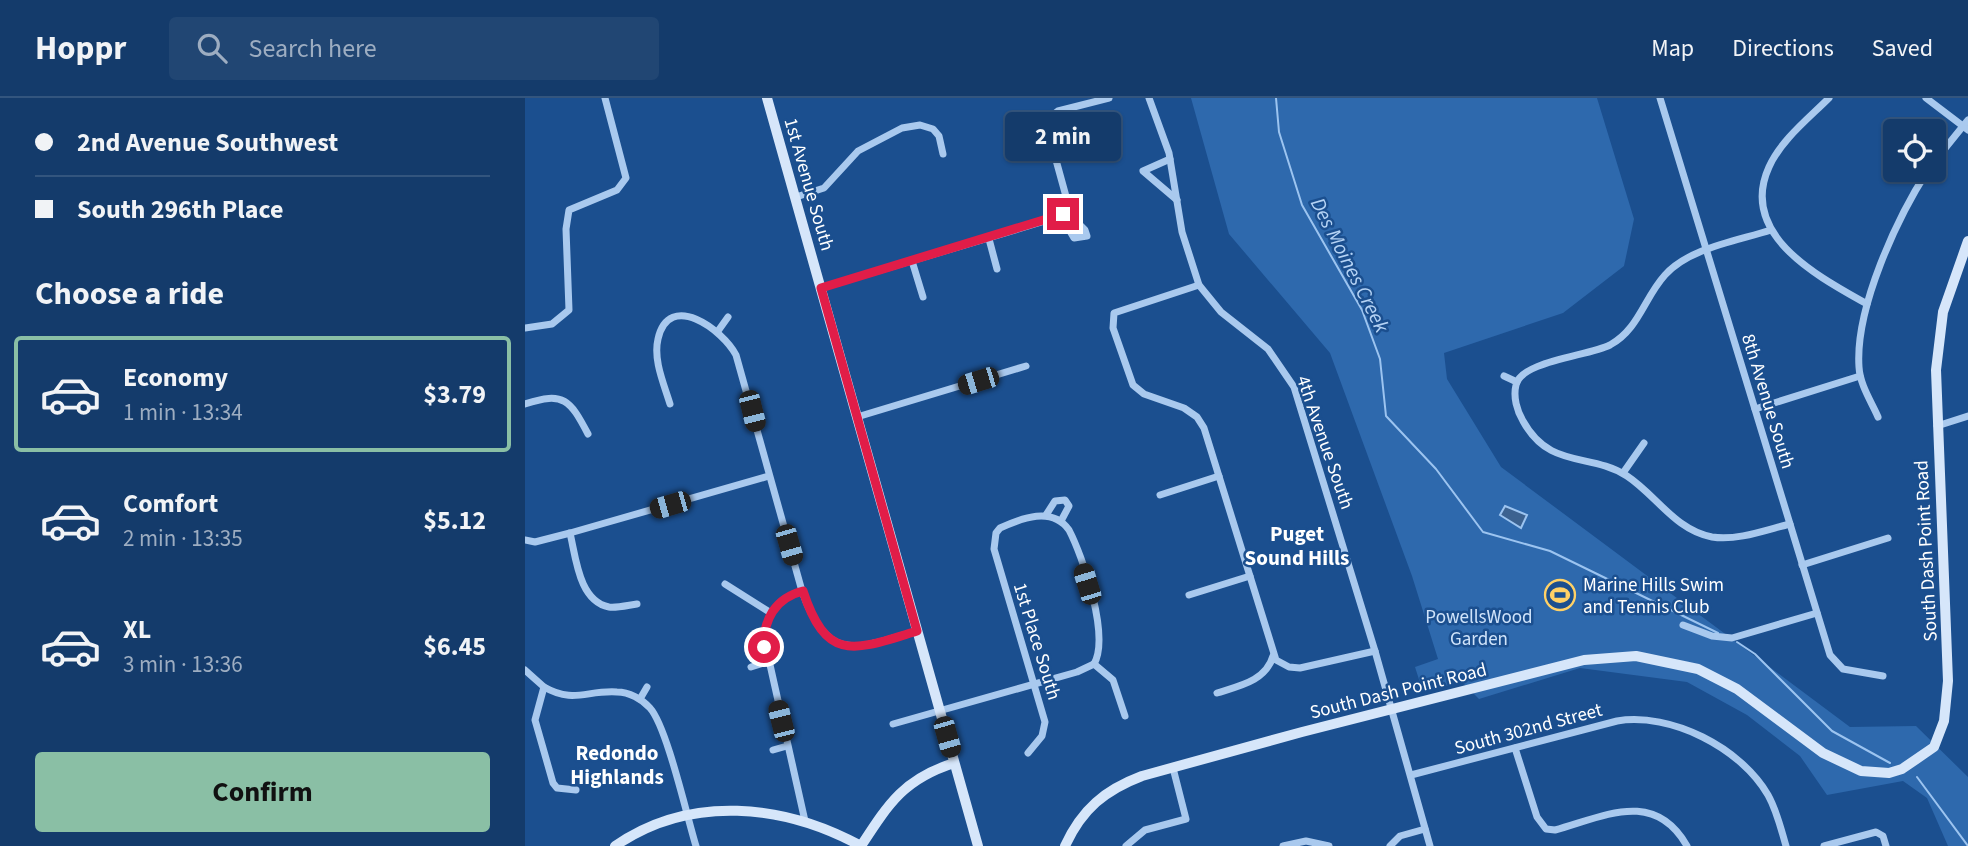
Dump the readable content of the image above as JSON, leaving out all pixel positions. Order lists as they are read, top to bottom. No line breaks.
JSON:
{"streets":{"main road":["1st Avenue South","South Dash Point Road"],"street":["8th Avenue South","4th Avenue South","1st Place South","South 302nd Street"]},"crossings":[["4th Avenue South","South Dash Point Road"],["4th Avenue South","South 302nd Street"]],"districts":["Puget Sound Hills","Redondo Highlands"],"water":["Des Moines Creek"],"parks":["PowellsWood Garden"],"places":{"sports":["Marine Hills Swim and Tennis Club"]},"page":{"header":"Hoppr","search":"Search here","nav":["Map","Directions","Saved"],"banner":["2nd Avenue Southwest","South 296th Place"],"bubble":"2 min","heading":"Choose a ride","list":[{"name":"Economy","note":"1 min · 13:34","value":"$3.79"},{"name":"Comfort","note":"2 min · 13:35","value":"$5.12"},{"name":"XL","note":"3 min · 13:36","value":"$6.45"}],"buttons":"Confirm"}}
